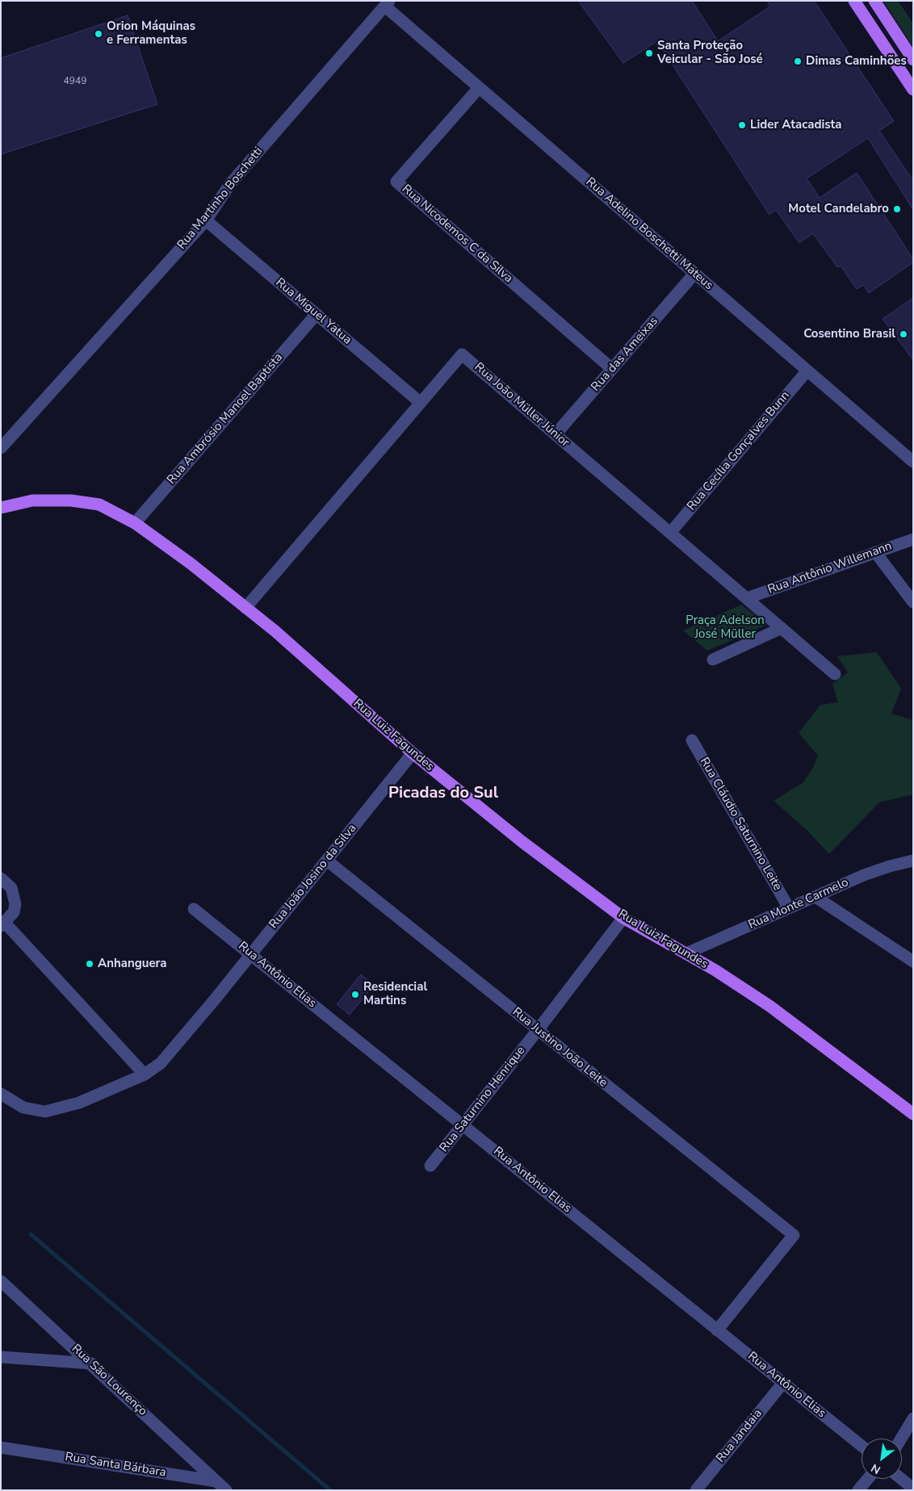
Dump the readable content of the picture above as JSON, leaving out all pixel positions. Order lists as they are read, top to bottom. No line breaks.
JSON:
{"streets":{"main road":["Rua Luiz Fagundes"],"street":["Rua Martinho Boschetti","Rua Nicodemos C da Silva","Rua Adelino Boschetti Mateus","Rua Miguel Yatua","Rua das Ameixas","Rua João Müller Júnior","Rua Ambrósio Manoel Baptista","Rua Cecília Gonçalves Bunn","Rua Antônio Willemann","Rua Cláudio Saturnino Leite","Rua João Josino da Silva","Rua Monte Carmelo","Rua Antônio Elias","Rua Justino João Leite","Rua Saturnino Henrique","Rua São Lourenço","Rua Jandaia","Rua Santa Bárbara"]},"crossings":[["Rua Martinho Boschetti","Rua Adelino Boschetti Mateus"],["Rua Martinho Boschetti","Rua Miguel Yatua"],["Rua Nicodemos C da Silva","Rua Adelino Boschetti Mateus"],["Rua Nicodemos C da Silva","Rua das Ameixas"],["Rua Adelino Boschetti Mateus","Rua das Ameixas"],["Rua Adelino Boschetti Mateus","Rua Cecília Gonçalves Bunn"],["Rua Miguel Yatua","Rua João Müller Júnior"],["Rua Miguel Yatua","Rua Ambrósio Manoel Baptista"],["Rua das Ameixas","Rua João Müller Júnior"],["Rua João Müller Júnior","Rua Cecília Gonçalves Bunn"],["Rua João Müller Júnior","Rua Antônio Willemann"],["Rua João Müller Júnior","Rua Luiz Fagundes"],["Rua Ambrósio Manoel Baptista","Rua Luiz Fagundes"],["Rua Luiz Fagundes","Rua João Josino da Silva"],["Rua Luiz Fagundes","Rua Monte Carmelo"],["Rua Luiz Fagundes","Rua Saturnino Henrique"],["Rua Cláudio Saturnino Leite","Rua Monte Carmelo"],["Rua João Josino da Silva","Rua Antônio Elias"],["Rua João Josino da Silva","Rua Justino João Leite"],["Rua Antônio Elias","Rua Justino João Leite"],["Rua Antônio Elias","Rua Saturnino Henrique"],["Rua Antônio Elias","Rua Jandaia"],["Rua Justino João Leite","Rua Saturnino Henrique"],["Rua São Lourenço","Rua Santa Bárbara"]],"districts":["Picadas do Sul"],"parks":["Praça Adelson José Müller"],"places":["Orion Máquinas e Ferramentas","Santa Proteção Veicular - São José","Dimas Caminhões","Lider Atacadista","Motel Candelabro","Cosentino Brasil","Anhanguera","Residencial Martins"],"house_numbers":["4949"],"north":"bottom left"}
